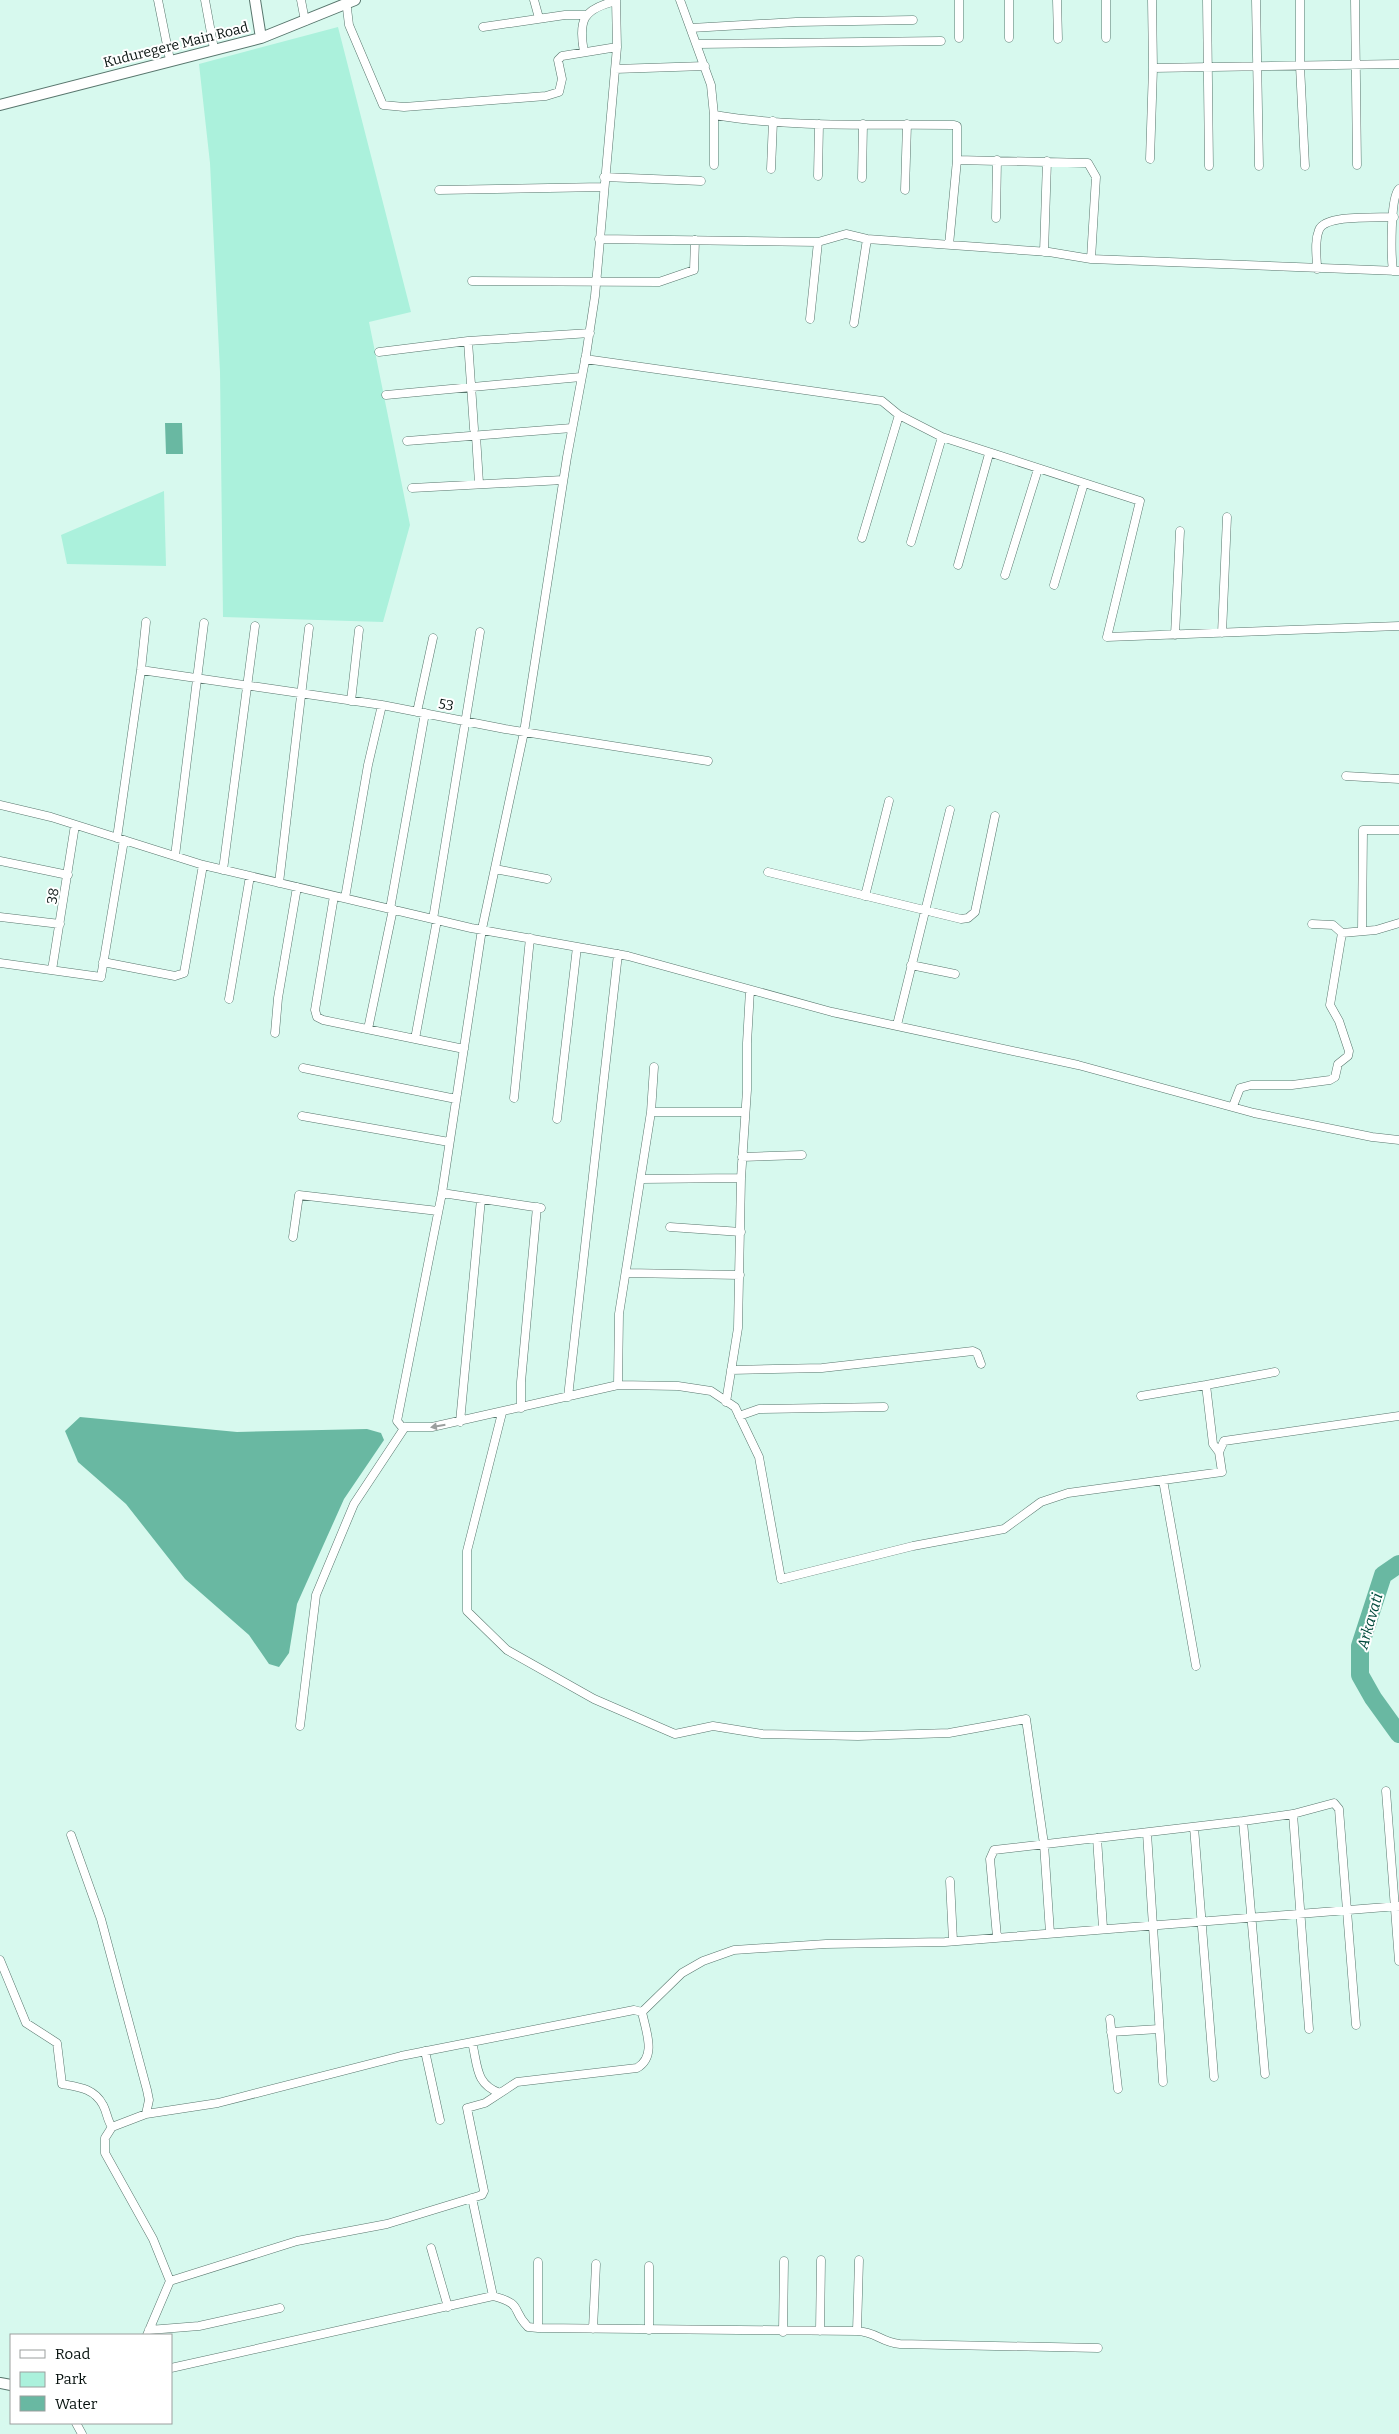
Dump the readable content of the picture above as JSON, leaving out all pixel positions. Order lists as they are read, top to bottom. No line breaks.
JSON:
{"streets":{"street":["Kuduregere Main Road","53","38"]},"water":["Arkavati"],"legend":["Road","Park","Water"]}
